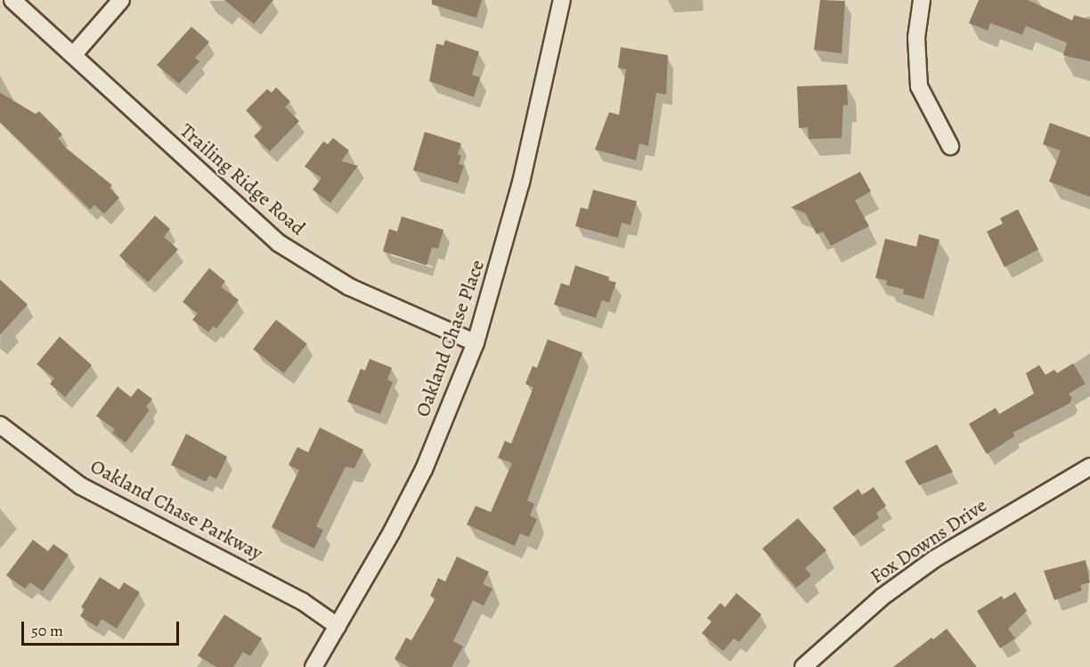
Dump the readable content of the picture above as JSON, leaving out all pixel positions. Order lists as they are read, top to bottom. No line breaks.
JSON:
{"streets":{"street":["Trailing Ridge Road","Oakland Chase Place","Oakland Chase Parkway","Fox Downs Drive"]},"crossings":[["Trailing Ridge Road","Oakland Chase Place"],["Oakland Chase Place","Oakland Chase Parkway"]],"scale_bar":"50 m"}
